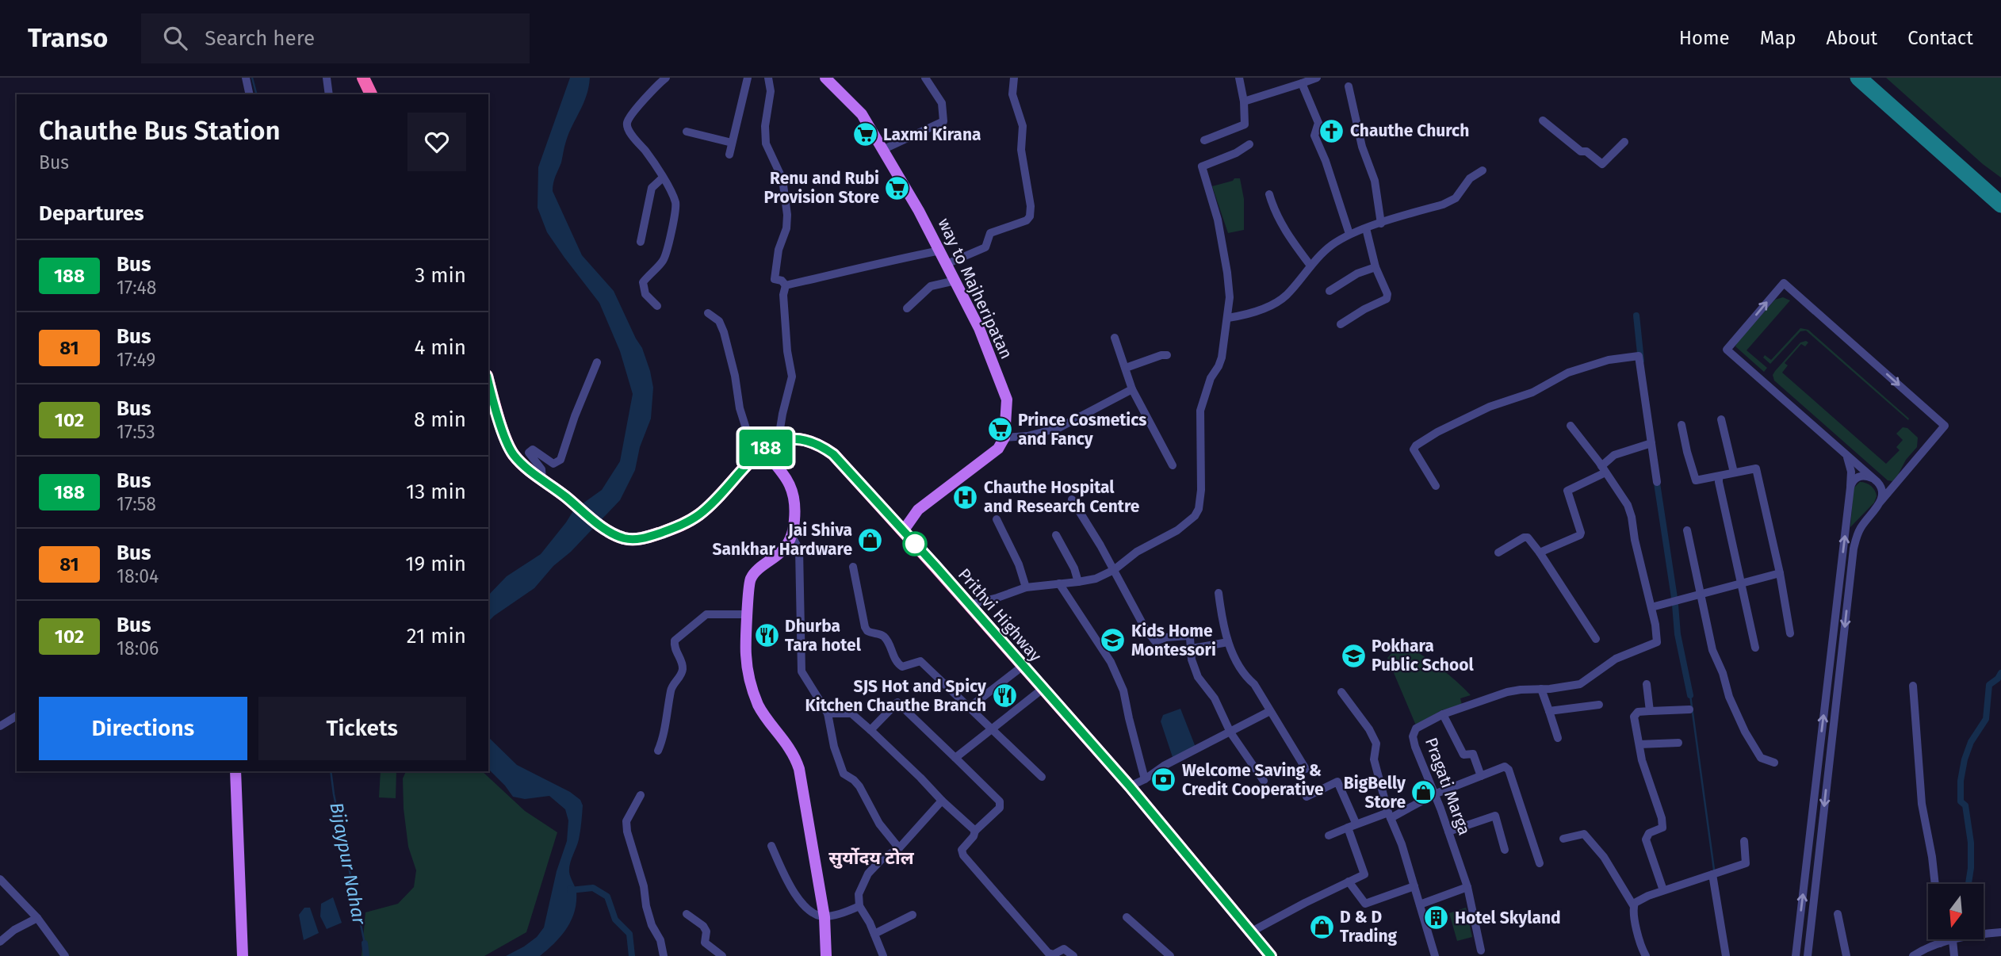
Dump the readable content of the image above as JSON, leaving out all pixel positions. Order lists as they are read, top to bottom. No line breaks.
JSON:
{"streets":{"highway":["Prithvi Highway"],"main road":["way to Majheripatan"],"street":["Pragati Marga"]},"districts":["सुर्योदय टोल"],"water":["Bijaypur Nahar"],"places":{"church":["Chauthe Church"],"supermarket":["Laxmi Kirana","Renu and Rubi Provision Store","Prince Cosmetics and Fancy"],"hospital":["Chauthe Hospital and Research Centre"],"shop":["Jai Shiva Sankhar Hardware","BigBelly Store","D & D Trading"],"restaurant":["Dhurba Tara hotel","SJS Hot and Spicy Kitchen Chauthe Branch"],"school or university":["Kids Home Montessori","Pokhara Public School"],"bank":["Welcome Saving & Credit Cooperative"],"building":["Hotel Skyland"]},"lines":["bus line 188"],"north":"bottom","page":{"header":"Transo","search":"Search here","nav":["Home","Map","About","Contact"],"on_map":"188","heading":[["Chauthe Bus Station","Bus"],"Departures"],"list":[{"mark":"188","name":"Bus","note":"17:48","value":"3 min"},{"mark":"81","name":"Bus","note":"17:49","value":"4 min"},{"mark":"102","name":"Bus","note":"17:53","value":"8 min"},{"mark":"188","name":"Bus","note":"17:58","value":"13 min"},{"mark":"81","name":"Bus","note":"18:04","value":"19 min"},{"mark":"102","name":"Bus","note":"18:06","value":"21 min"}],"buttons":["Directions","Tickets"]}}
